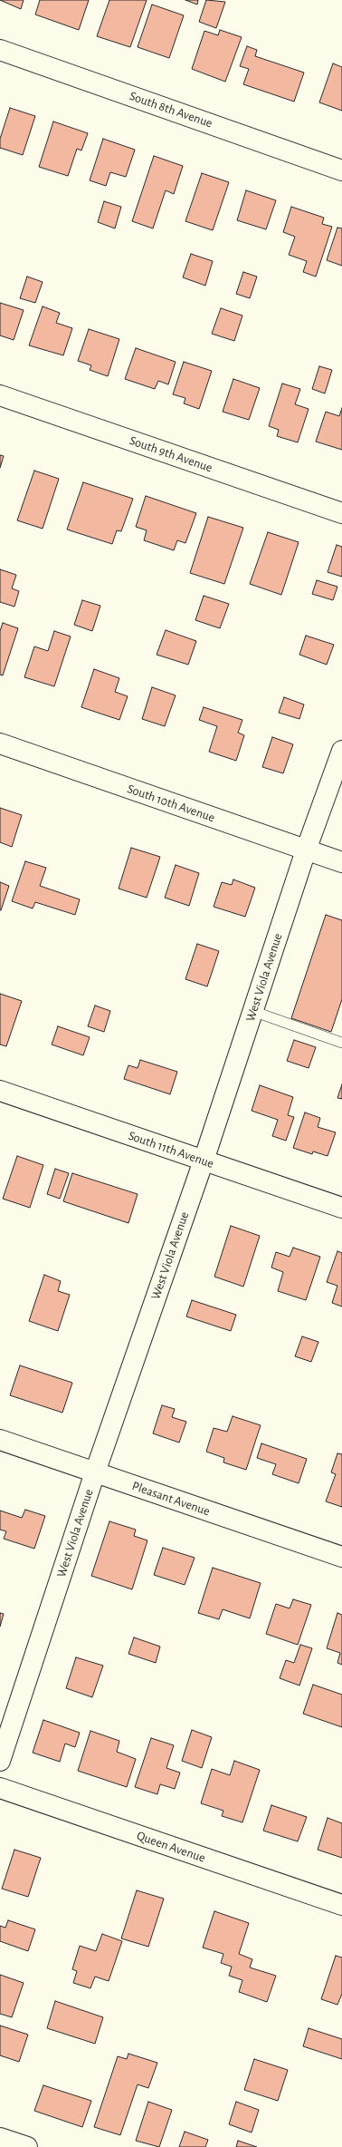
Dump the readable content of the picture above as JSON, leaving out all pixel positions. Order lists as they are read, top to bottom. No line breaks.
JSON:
{"streets":{"street":["South 8th Avenue","South 9th Avenue","South 10th Avenue","West Viola Avenue","South 11th Avenue","Pleasant Avenue","Queen Avenue"]},"crossings":[["South 10th Avenue","West Viola Avenue"],["West Viola Avenue","South 11th Avenue"],["West Viola Avenue","Pleasant Avenue"]]}
